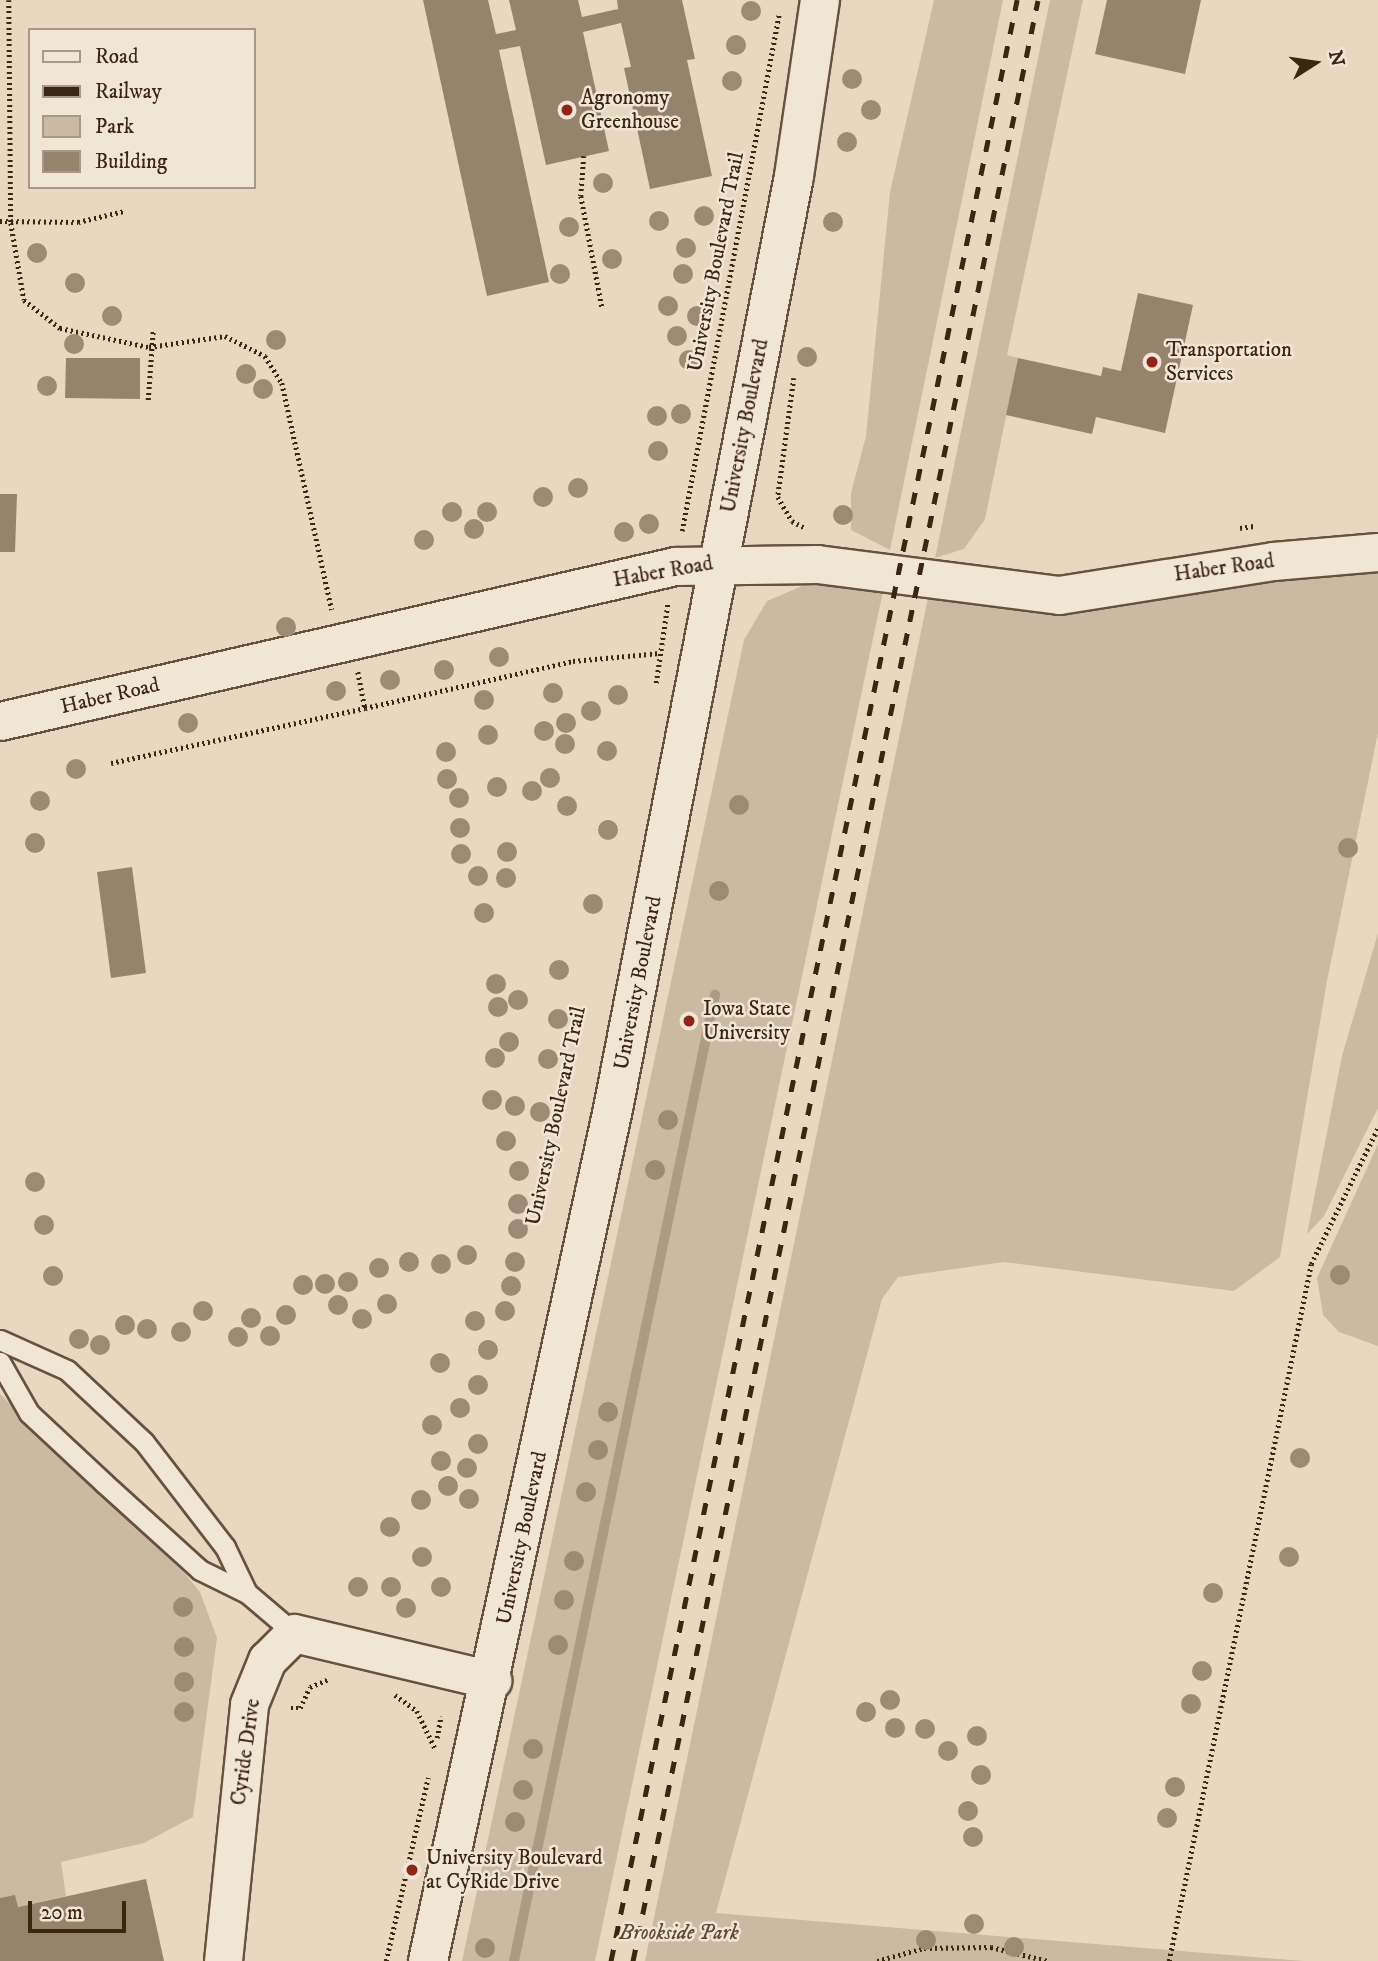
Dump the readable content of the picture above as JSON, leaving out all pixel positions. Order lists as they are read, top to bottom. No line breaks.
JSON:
{"streets":{"main road":["University Boulevard"],"street":["Haber Road","Cyride Drive"],"path":["University Boulevard Trail"]},"crossings":[["University Boulevard","Haber Road"]],"parks":["Brookside Park"],"places":["Agronomy Greenhouse","Transportation Services","Iowa State University","University Boulevard at CyRide Drive"],"legend":["Road","Railway","Park","Building"],"scale_bar":"20 m","north":"right"}
